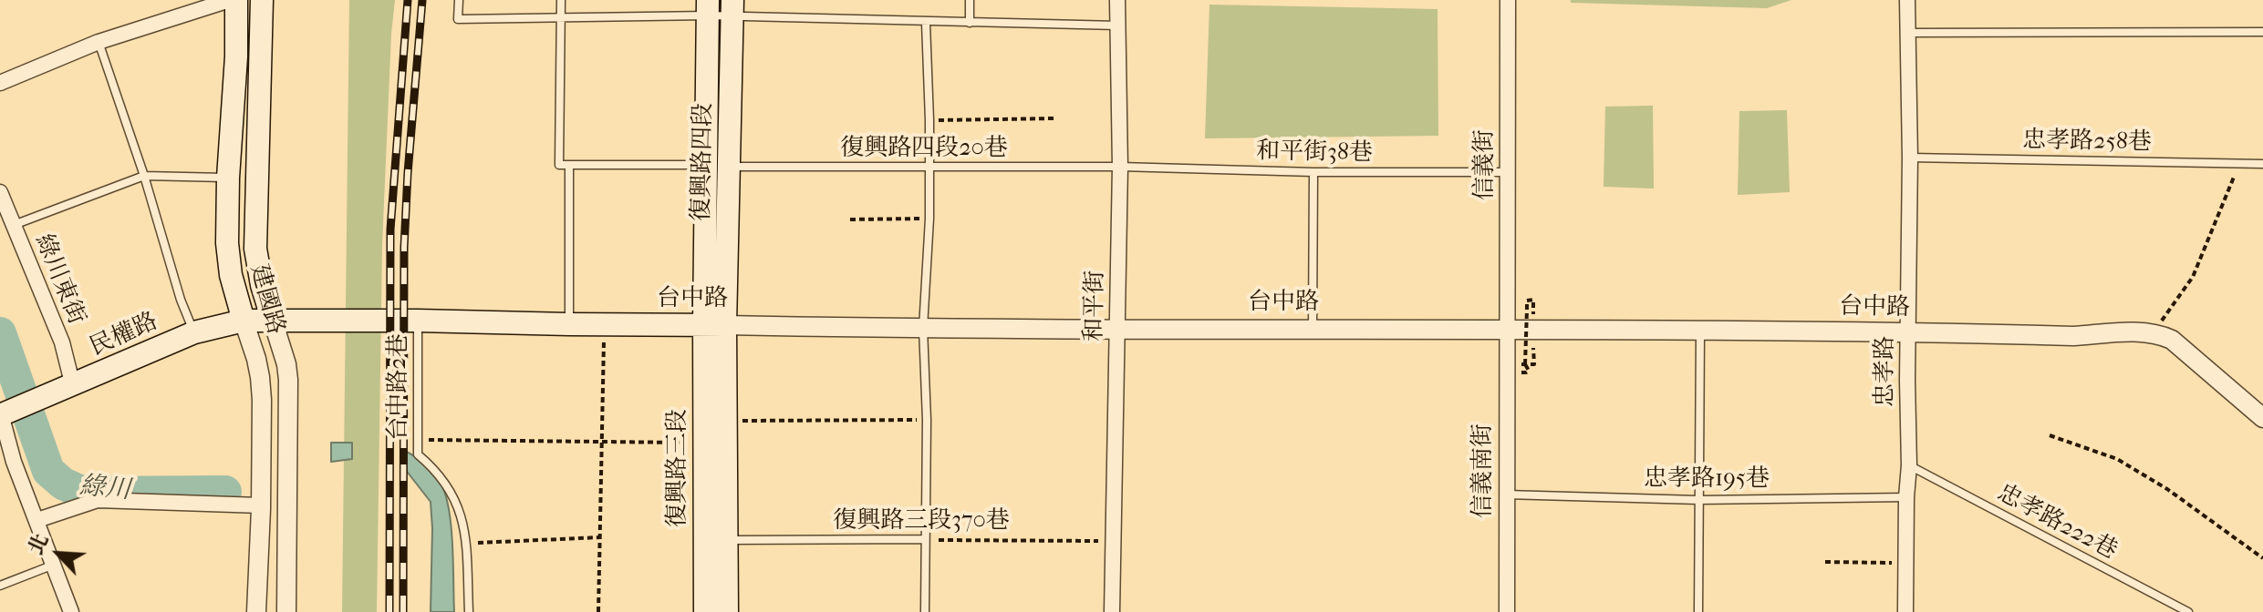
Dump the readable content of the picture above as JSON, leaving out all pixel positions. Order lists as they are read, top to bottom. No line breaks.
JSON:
{"streets":{"main road":["復興路四段","建國路","台中路","民權路","復興路三段"],"street":["信義街","綠川東街","和平街","忠孝路","信義南街"],"lane":["忠孝路258巷","復興路四段20巷","和平街38巷","台中路2巷","忠孝路195巷","復興路三段370巷","忠孝路222巷"]},"crossings":[["忠孝路258巷","忠孝路"],["復興路四段20巷","和平街38巷"],["復興路四段20巷","復興路四段"],["復興路四段20巷","和平街"],["和平街38巷","信義街"],["和平街38巷","和平街"],["復興路四段","台中路"],["復興路四段","復興路三段"],["信義街","台中路"],["信義街","信義南街"],["綠川東街","民權路"],["建國路","台中路"],["建國路","民權路"],["台中路","和平街"],["台中路","民權路"],["台中路","忠孝路"],["台中路","台中路2巷"],["台中路","復興路三段"],["台中路","信義南街"],["和平街","復興路三段370巷"],["忠孝路","忠孝路195巷"],["忠孝路","忠孝路222巷"],["復興路三段","復興路三段370巷"],["信義南街","忠孝路195巷"]],"water":["綠川"],"north":"top left"}
